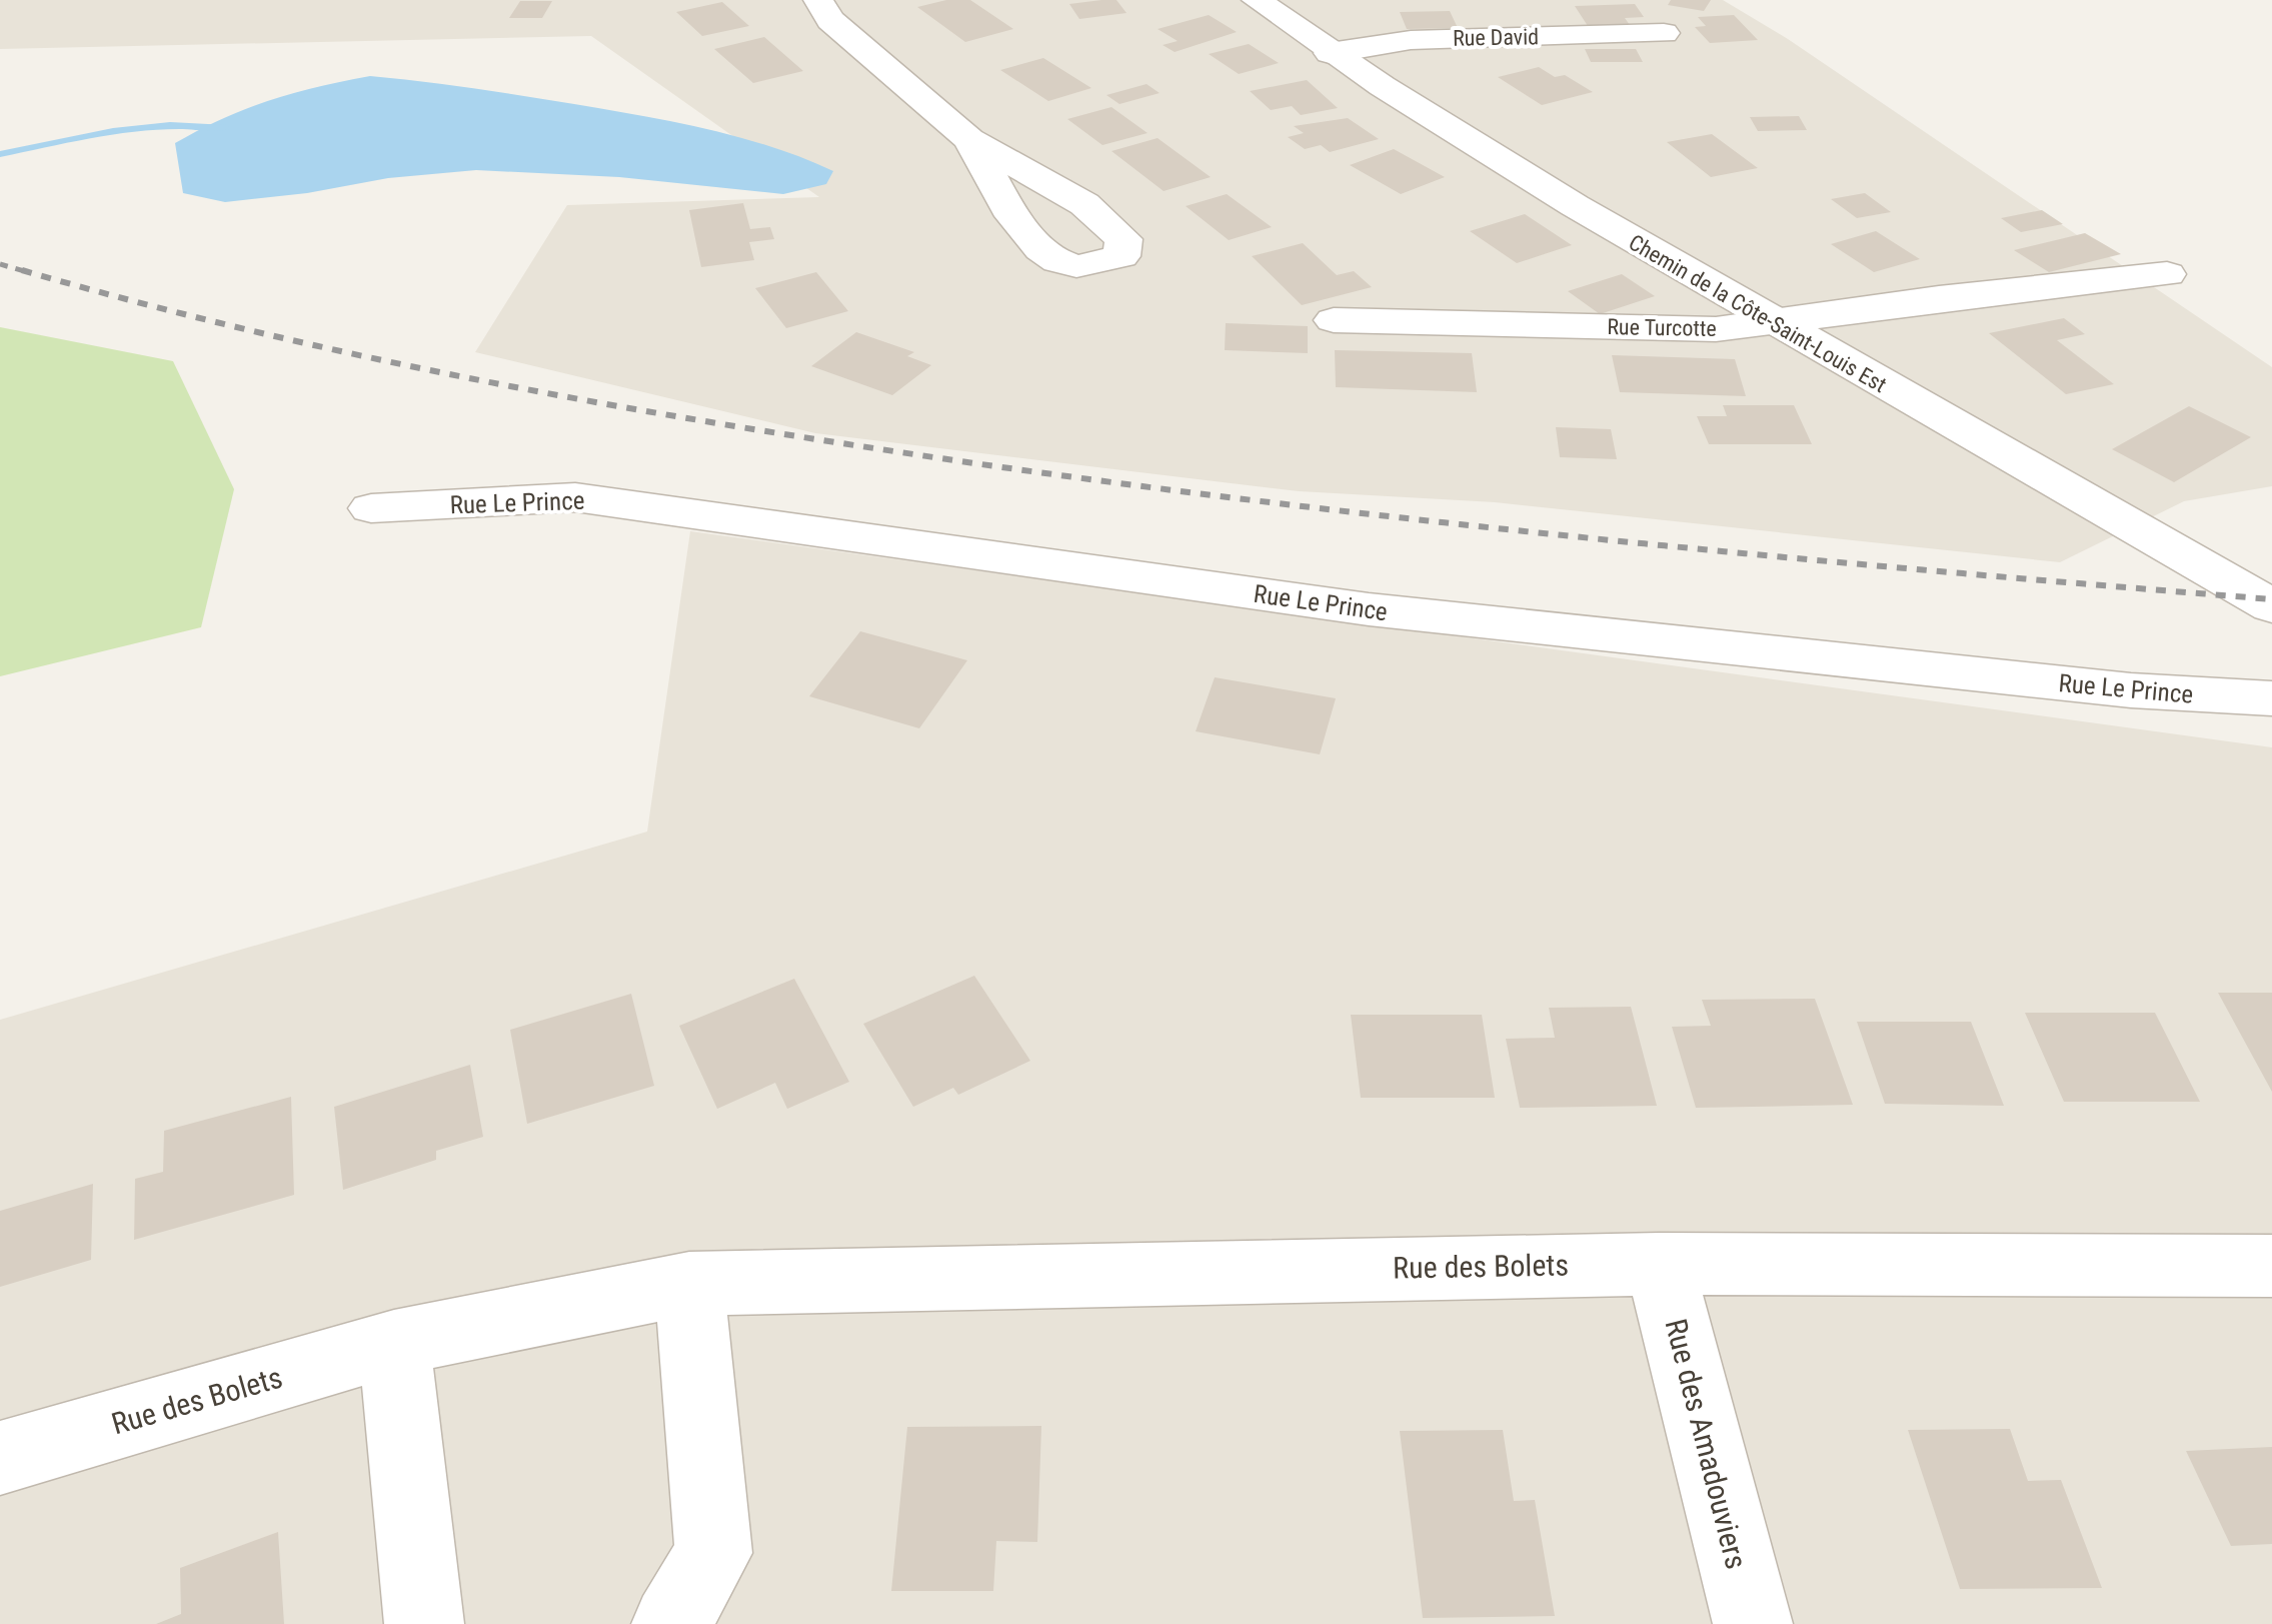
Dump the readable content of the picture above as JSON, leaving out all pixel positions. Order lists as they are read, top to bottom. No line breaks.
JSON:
{"streets":{"street":["Rue David","Chemin de la Côte-Saint-Louis Est","Rue Turcotte","Rue Le Prince","Rue des Bolets","Rue des Amadouviers"]},"crossings":[["Rue David","Chemin de la Côte-Saint-Louis Est"],["Chemin de la Côte-Saint-Louis Est","Rue Turcotte"],["Rue des Bolets","Rue des Amadouviers"]]}
